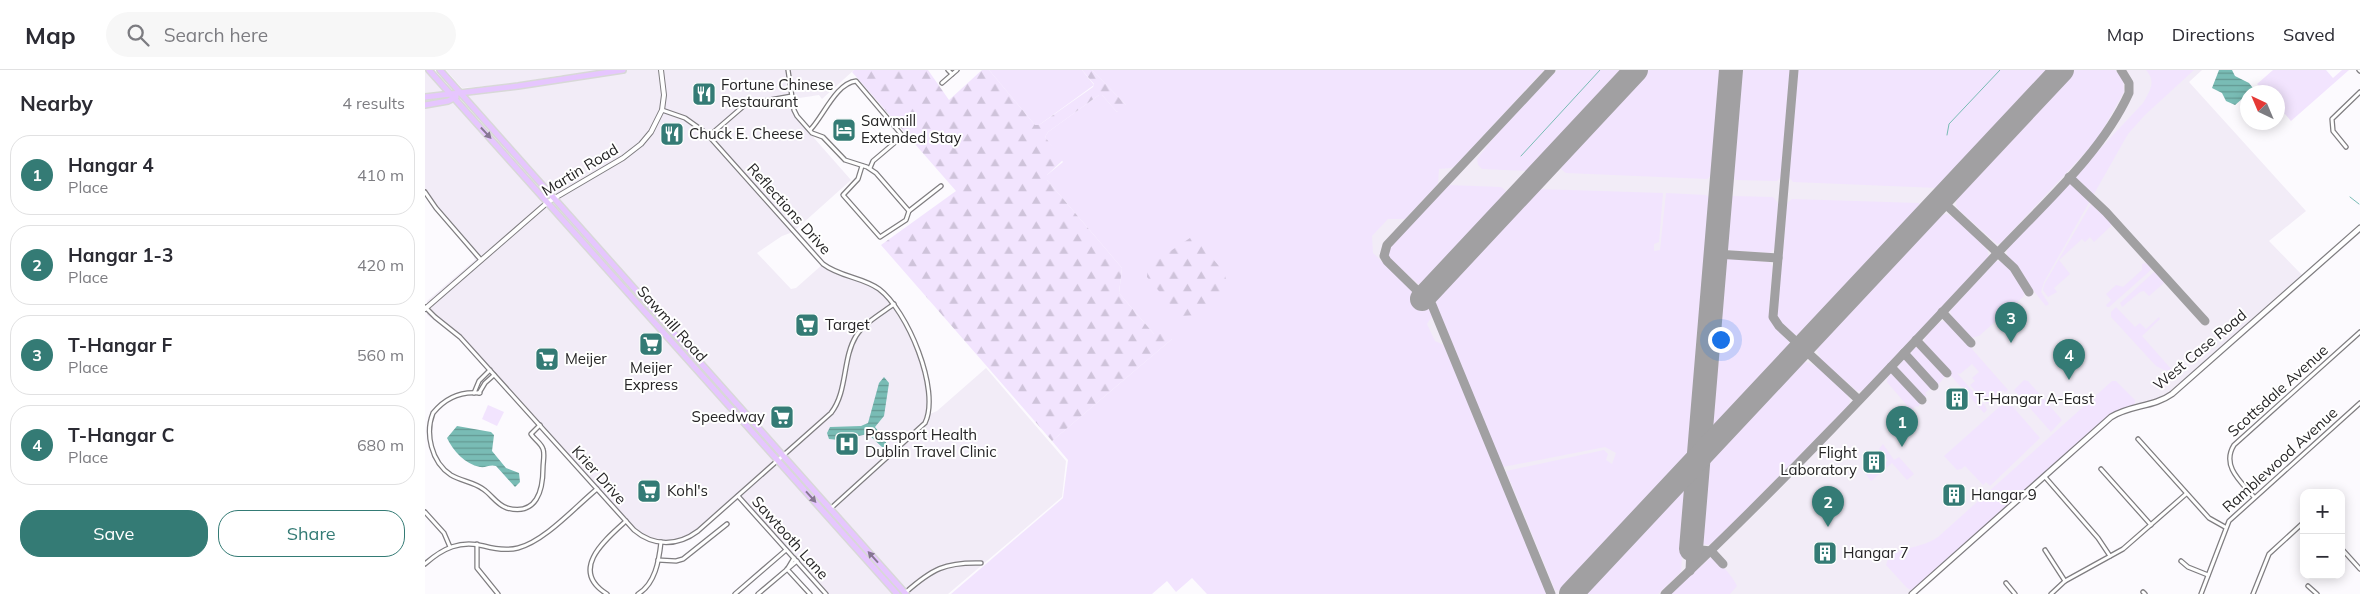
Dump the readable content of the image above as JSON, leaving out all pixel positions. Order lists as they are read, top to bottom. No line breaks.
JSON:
{"streets":{"main road":["Sawmill Road","West Case Road"],"street":["Martin Road","Reflections Drive","Scottsdale Avenue","Ramblewood Avenue","Krier Drive","Sawtooth Lane"]},"crossings":[["Martin Road","Reflections Drive"],["Martin Road","Sawmill Road"],["Martin Road","Krier Drive"],["Reflections Drive","Sawmill Road"],["Scottsdale Avenue","Ramblewood Avenue"]],"places":{"restaurant":["Fortune Chinese Restaurant","Chuck E. Cheese"],"hotel":["Sawmill Extended Stay"],"supermarket":["Target","Meijer Express","Meijer","Speedway","Kohl's"],"building":["T-Hangar A-East","Flight Laboratory","Hangar 9","Hangar 7"],"hospital":["Passport Health Dublin Travel Clinic"]},"north":"top left","page":{"header":"Map","search":"Search here","nav":["Map","Directions","Saved"],"heading":["Nearby","4 results"],"list":[{"mark":"1","name":"Hangar 4","note":"Place","value":"410 m"},{"mark":"2","name":"Hangar 1-3","note":"Place","value":"420 m"},{"mark":"3","name":"T-Hangar F","note":"Place","value":"560 m"},{"mark":"4","name":"T-Hangar C","note":"Place","value":"680 m"}],"pins":["3","4","1","2"],"map_buttons":["+","−"],"buttons":["Save","Share"]}}
